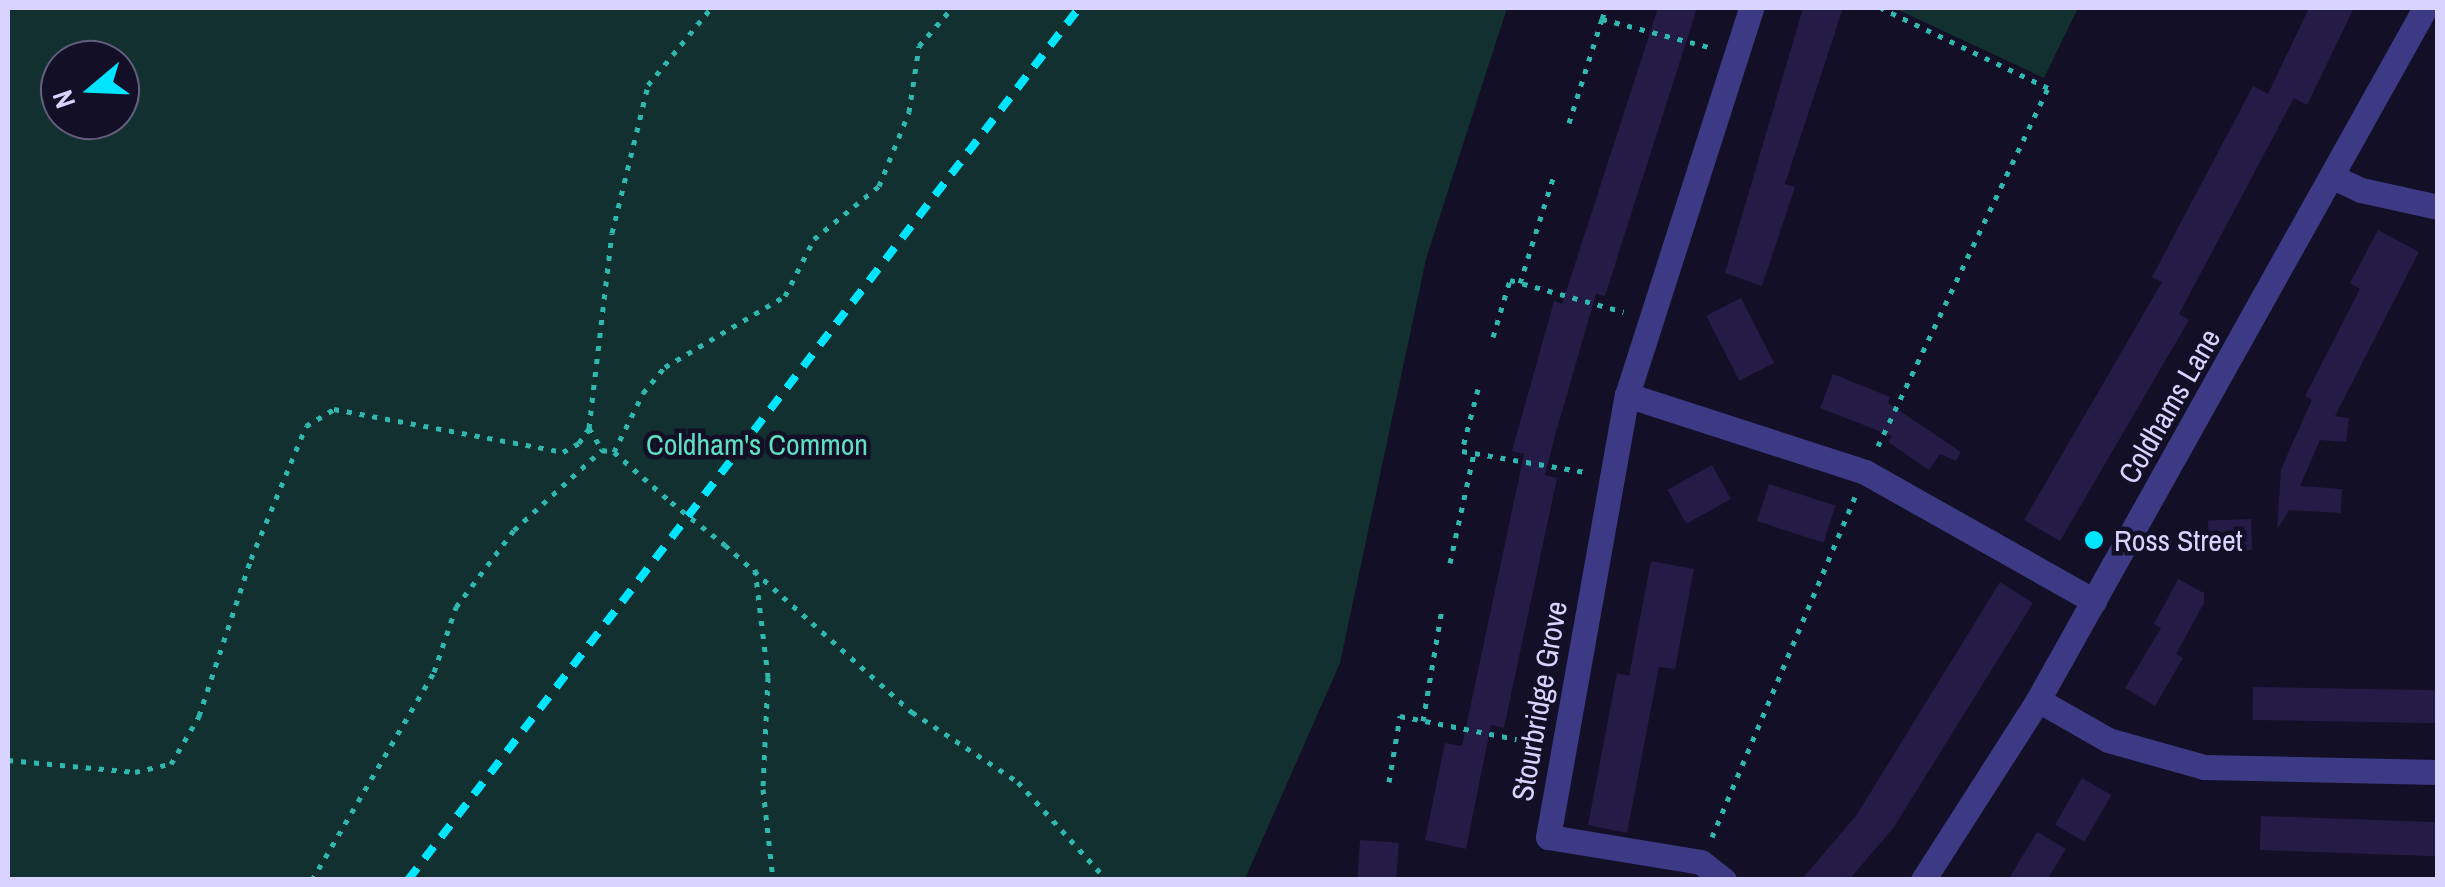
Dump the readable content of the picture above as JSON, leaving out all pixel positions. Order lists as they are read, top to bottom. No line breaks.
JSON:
{"streets":{"street":["Coldhams Lane","Stourbridge Grove"]},"parks":["Coldham's Common"],"places":["Ross Street"],"north":"left"}
